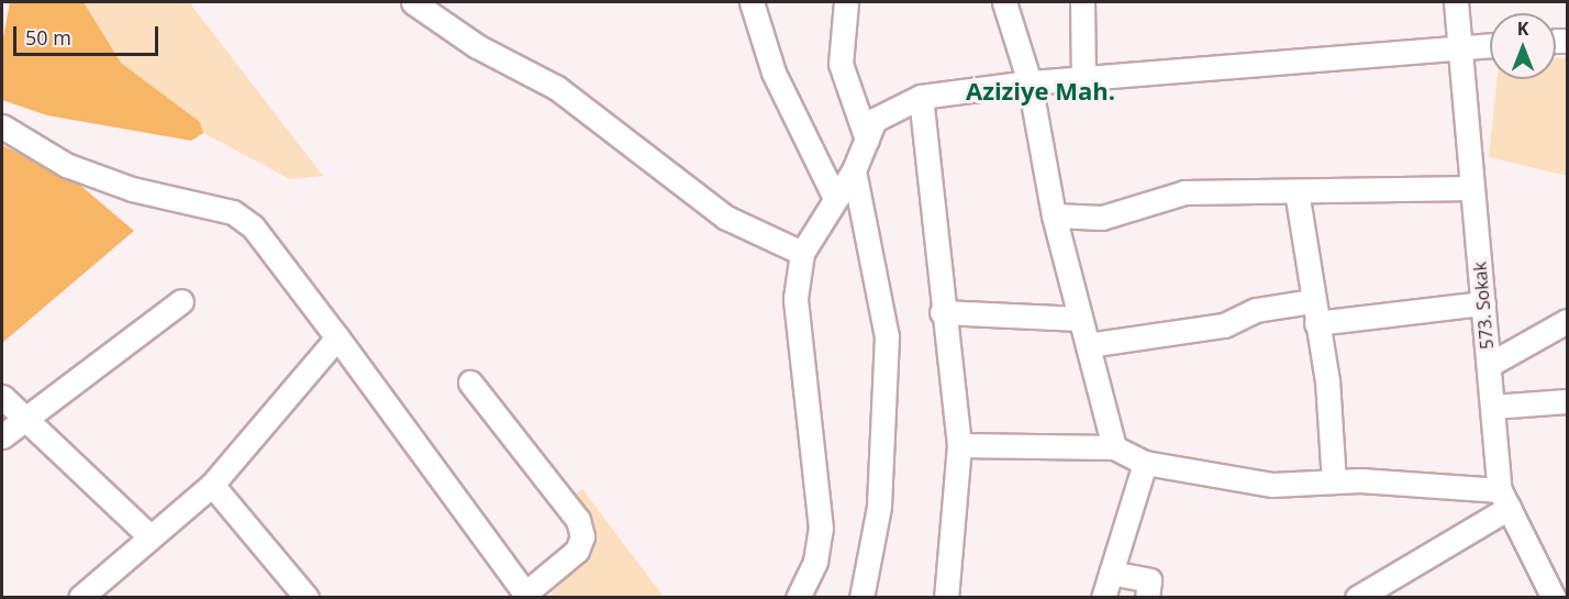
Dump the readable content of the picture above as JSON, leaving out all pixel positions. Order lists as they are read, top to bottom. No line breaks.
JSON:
{"streets":{"street":["573. Sokak"]},"districts":["Aziziye Mah."],"scale_bar":"50 m","north":"top"}
